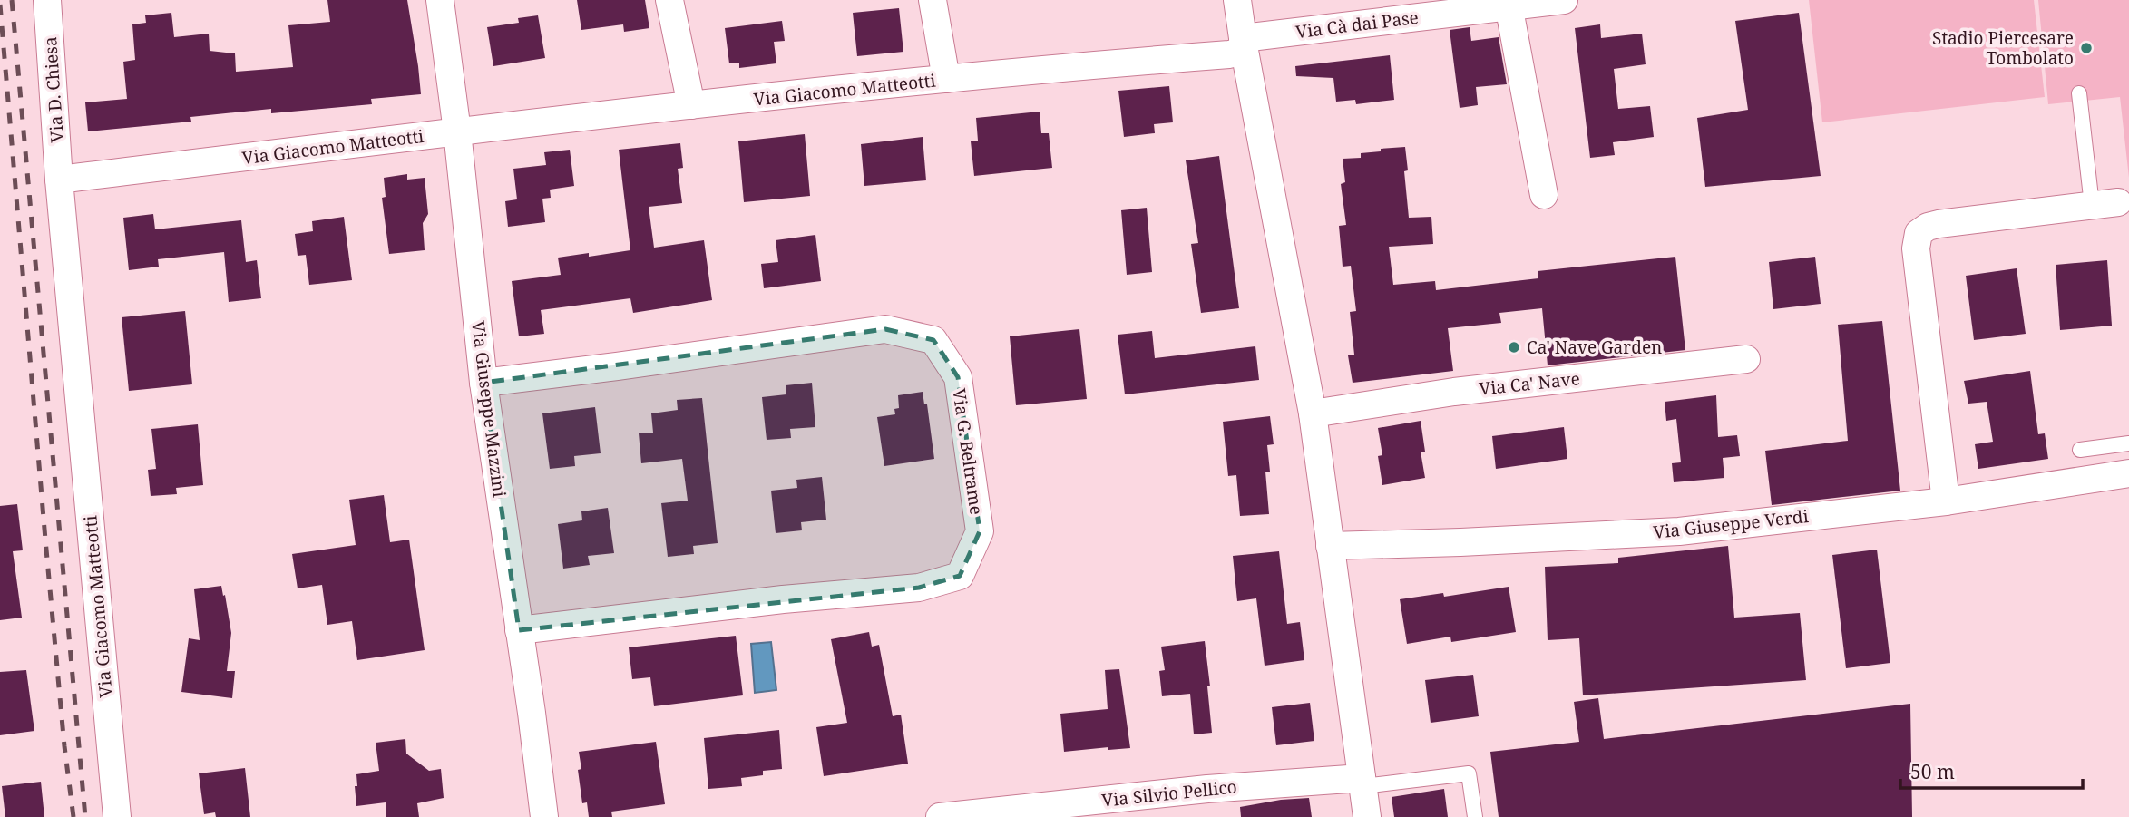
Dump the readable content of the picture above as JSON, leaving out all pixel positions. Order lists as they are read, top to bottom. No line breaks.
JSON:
{"streets":{"street":["Via Cà dai Pase","Via D. Chiesa","Via Giacomo Matteotti","Via Ca' Nave","Via Giuseppe Mazzini","Via G. Beltrame","Via Giuseppe Verdi","Via Silvio Pellico"]},"crossings":[["Via Cà dai Pase","Via Giacomo Matteotti"],["Via D. Chiesa","Via Giacomo Matteotti"],["Via Giacomo Matteotti","Via Giuseppe Mazzini"],["Via Giuseppe Mazzini","Via G. Beltrame"]],"places":["Stadio Piercesare Tombolato","Ca' Nave Garden"],"scale_bar":"50 m"}
